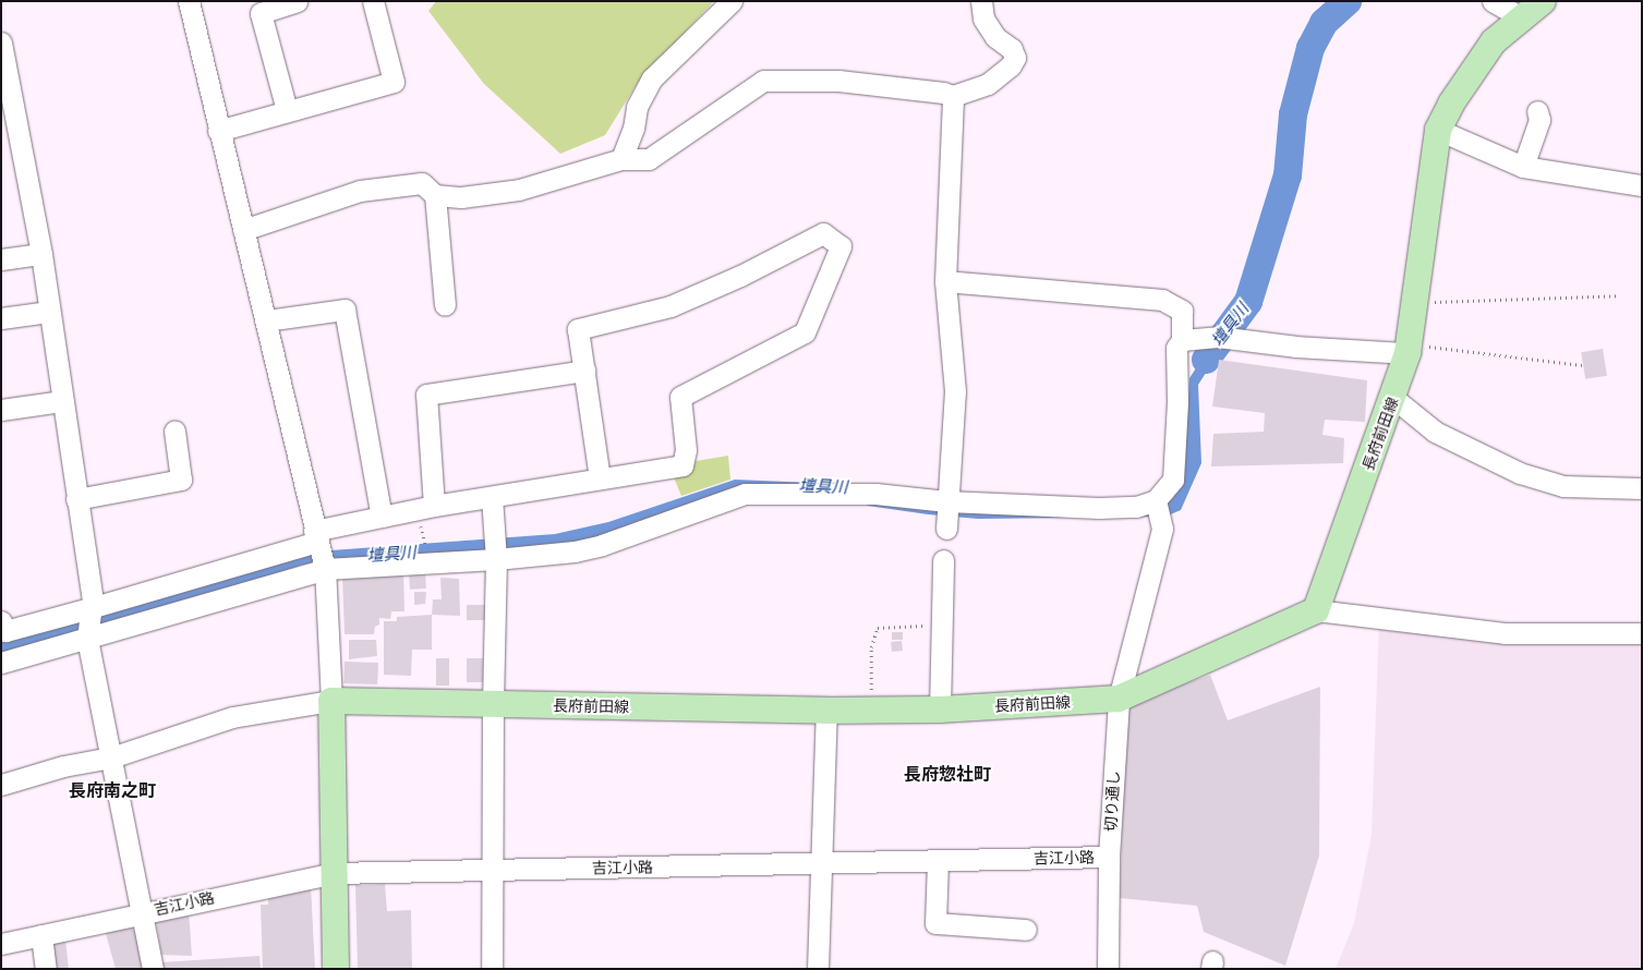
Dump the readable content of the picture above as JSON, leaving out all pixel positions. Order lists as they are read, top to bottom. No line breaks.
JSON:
{"streets":{"main road":["長府前田線"],"street":["切り通し","吉江小路"]},"crossings":[["長府前田線","切り通し"],["切り通し","吉江小路"]],"districts":["長府惣社町","長府南之町"],"water":["壇具川"]}
